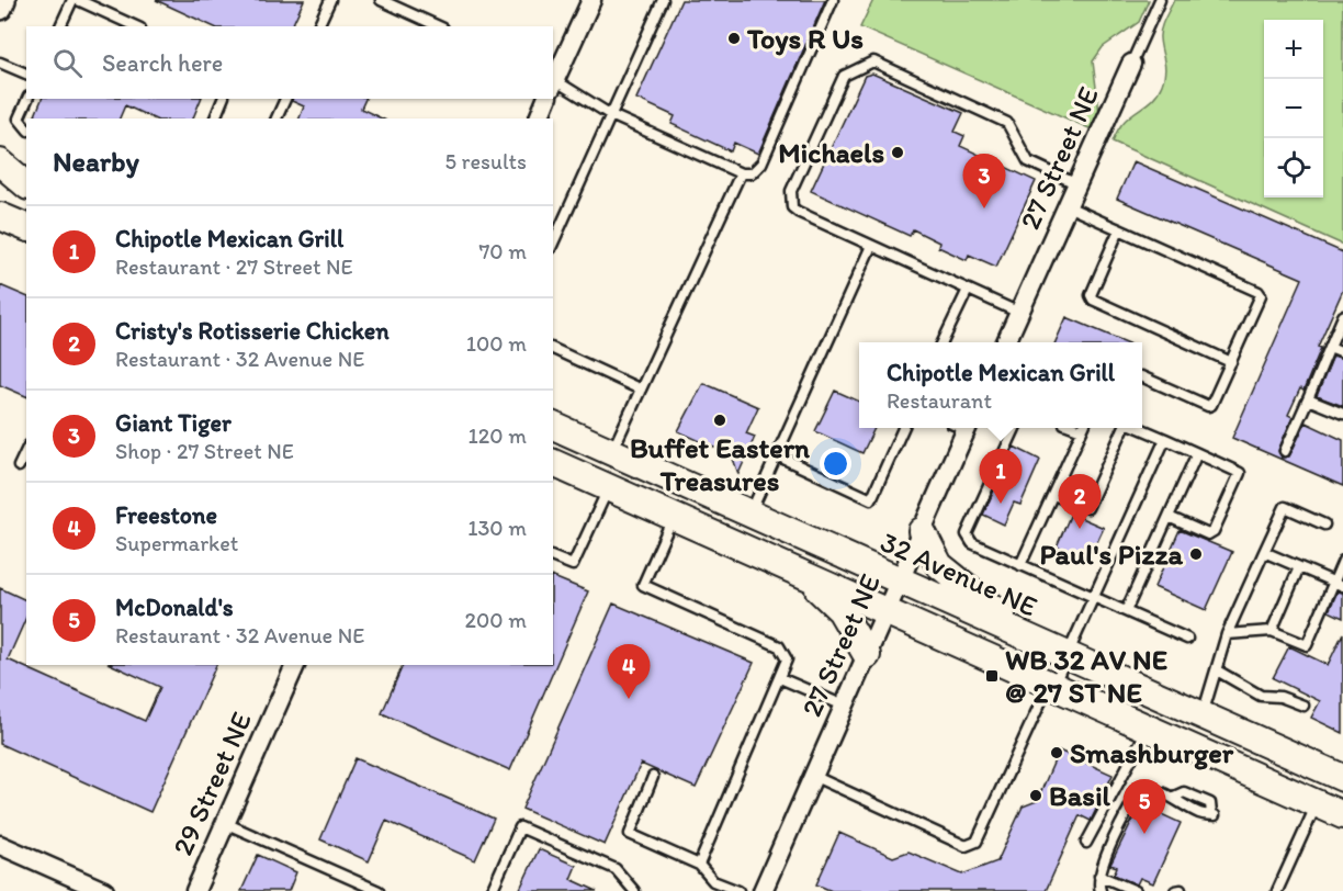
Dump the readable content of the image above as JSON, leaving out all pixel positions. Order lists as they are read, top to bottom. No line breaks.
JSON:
{"streets":{"main road":["32 Avenue NE"],"street":["27 Street NE","29 Street NE"]},"crossings":[["27 Street NE","32 Avenue NE"]],"places":{"other":["Toys R Us","Michaels","Buffet Eastern Treasures","Paul's Pizza","Smashburger","Basil"],"transit":["WB 32 AV NE @ 27 ST NE"]},"page":{"map_buttons":["+","−"],"search":"Search here","heading":["Nearby","5 results"],"pins":["3","1","2","4","5"],"list":[{"mark":"1","name":"Chipotle Mexican Grill","note":"Restaurant · 27 Street NE","value":"70 m"},{"mark":"2","name":"Cristy's Rotisserie Chicken","note":"Restaurant · 32 Avenue NE","value":"100 m"},{"mark":"3","name":"Giant Tiger","note":"Shop · 27 Street NE","value":"120 m"},{"mark":"4","name":"Freestone","note":"Supermarket","value":"130 m"},{"mark":"5","name":"McDonald's","note":"Restaurant · 32 Avenue NE","value":"200 m"}],"popup":["Chipotle Mexican Grill","Restaurant"]}}
